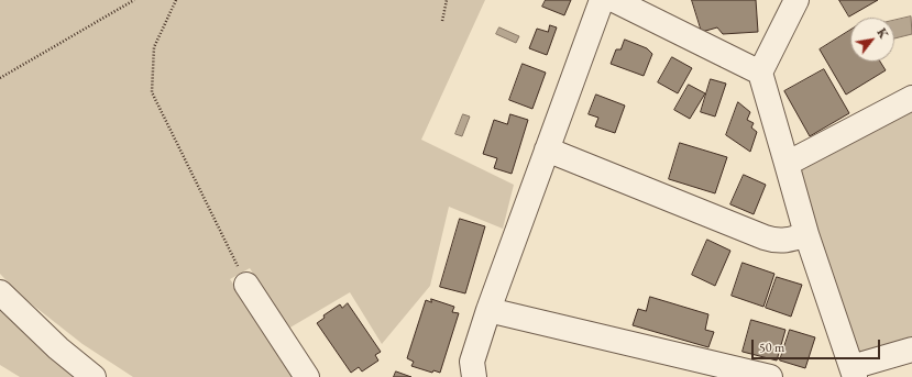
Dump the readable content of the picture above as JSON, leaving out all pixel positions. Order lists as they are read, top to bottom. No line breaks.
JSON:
{"scale_bar":"50 m","north":"top right"}
